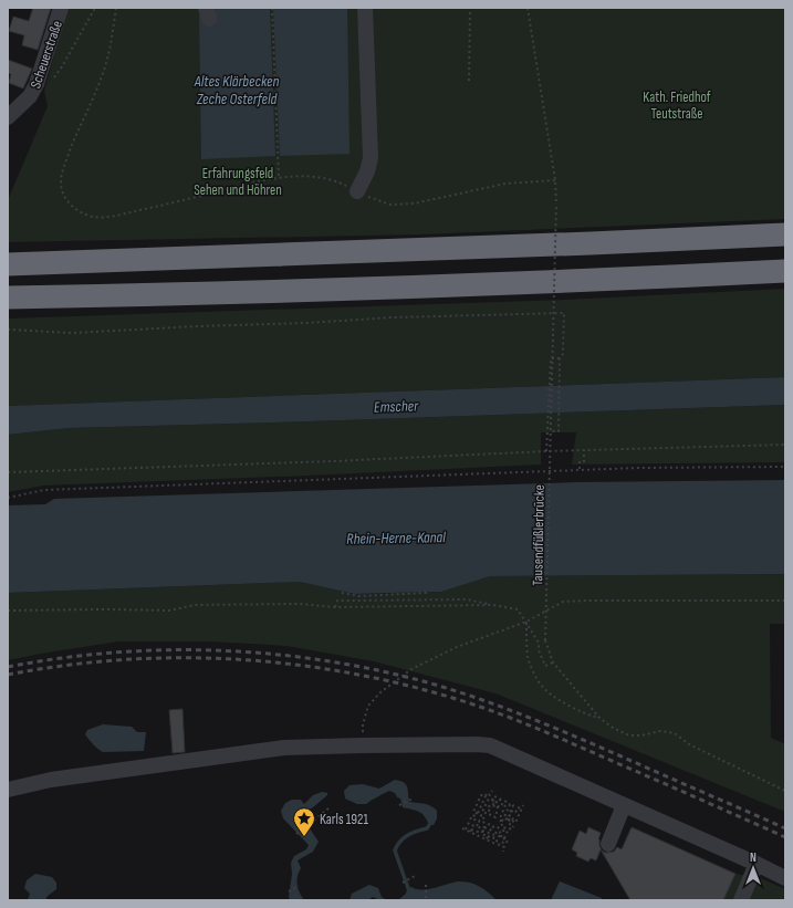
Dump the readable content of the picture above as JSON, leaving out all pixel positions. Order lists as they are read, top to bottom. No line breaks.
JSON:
{"streets":{"street":["Scheuerstraße"],"path":["Tausendfüßlerbrücke"]},"water":["Altes Klärbecken Zeche Osterfeld","Emscher","Rhein-Herne-Kanal"],"parks":["Kath. Friedhof Teutstraße","Erfahrungsfeld Sehen und Höhren"],"places":{"place":["Karls 1921"]},"north":"top"}
